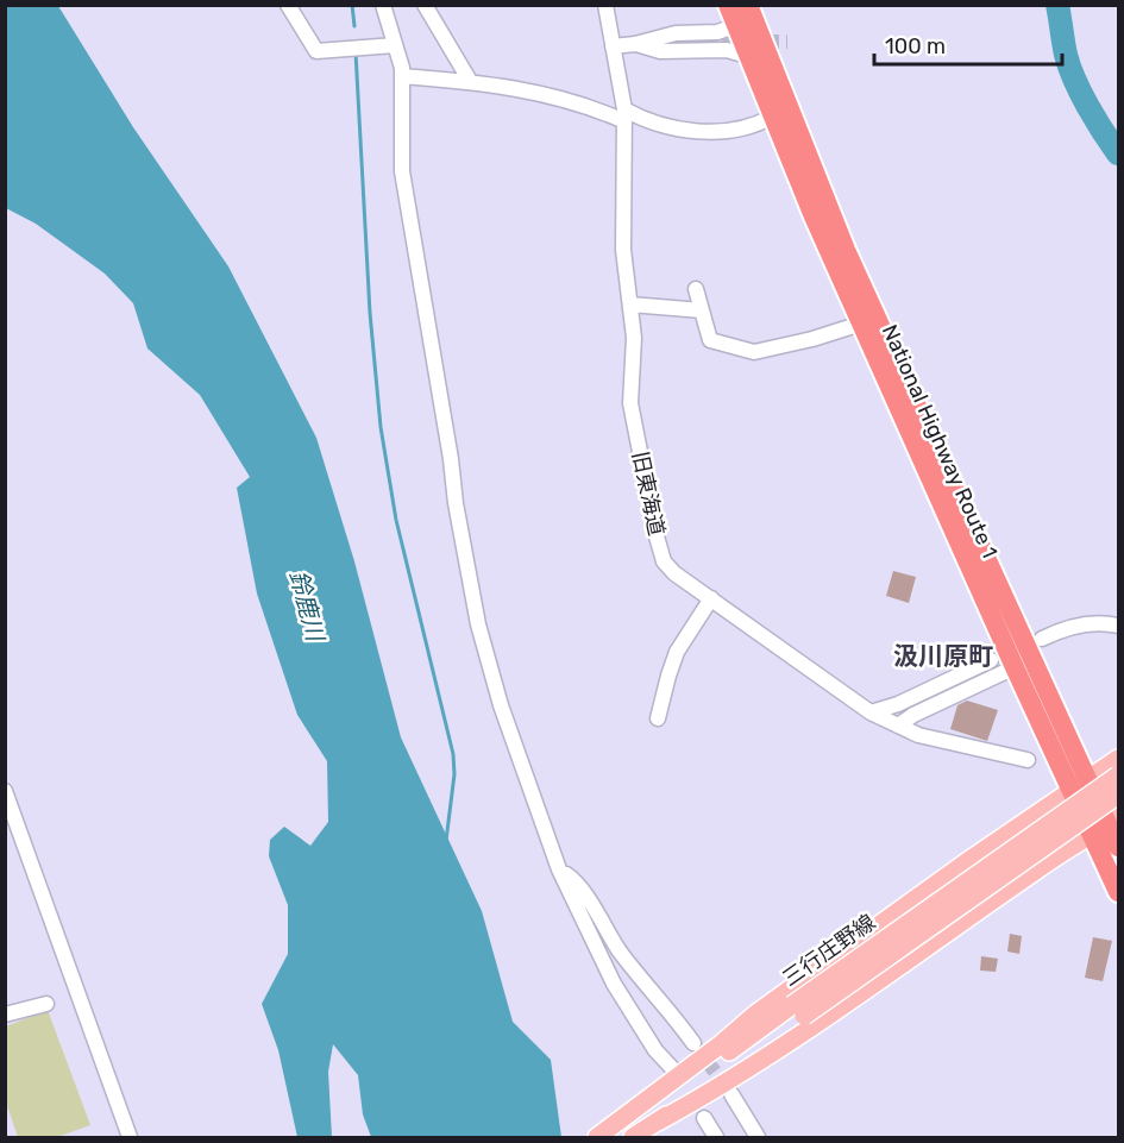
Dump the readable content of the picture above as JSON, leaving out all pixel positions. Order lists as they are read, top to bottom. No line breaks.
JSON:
{"streets":{"highway":["National Highway Route 1"],"main road":["三行庄野線"],"street":["旧東海道"]},"crossings":[["National Highway Route 1","三行庄野線"]],"districts":["汲川原町"],"water":["鈴鹿川"],"scale_bar":"100 m"}
